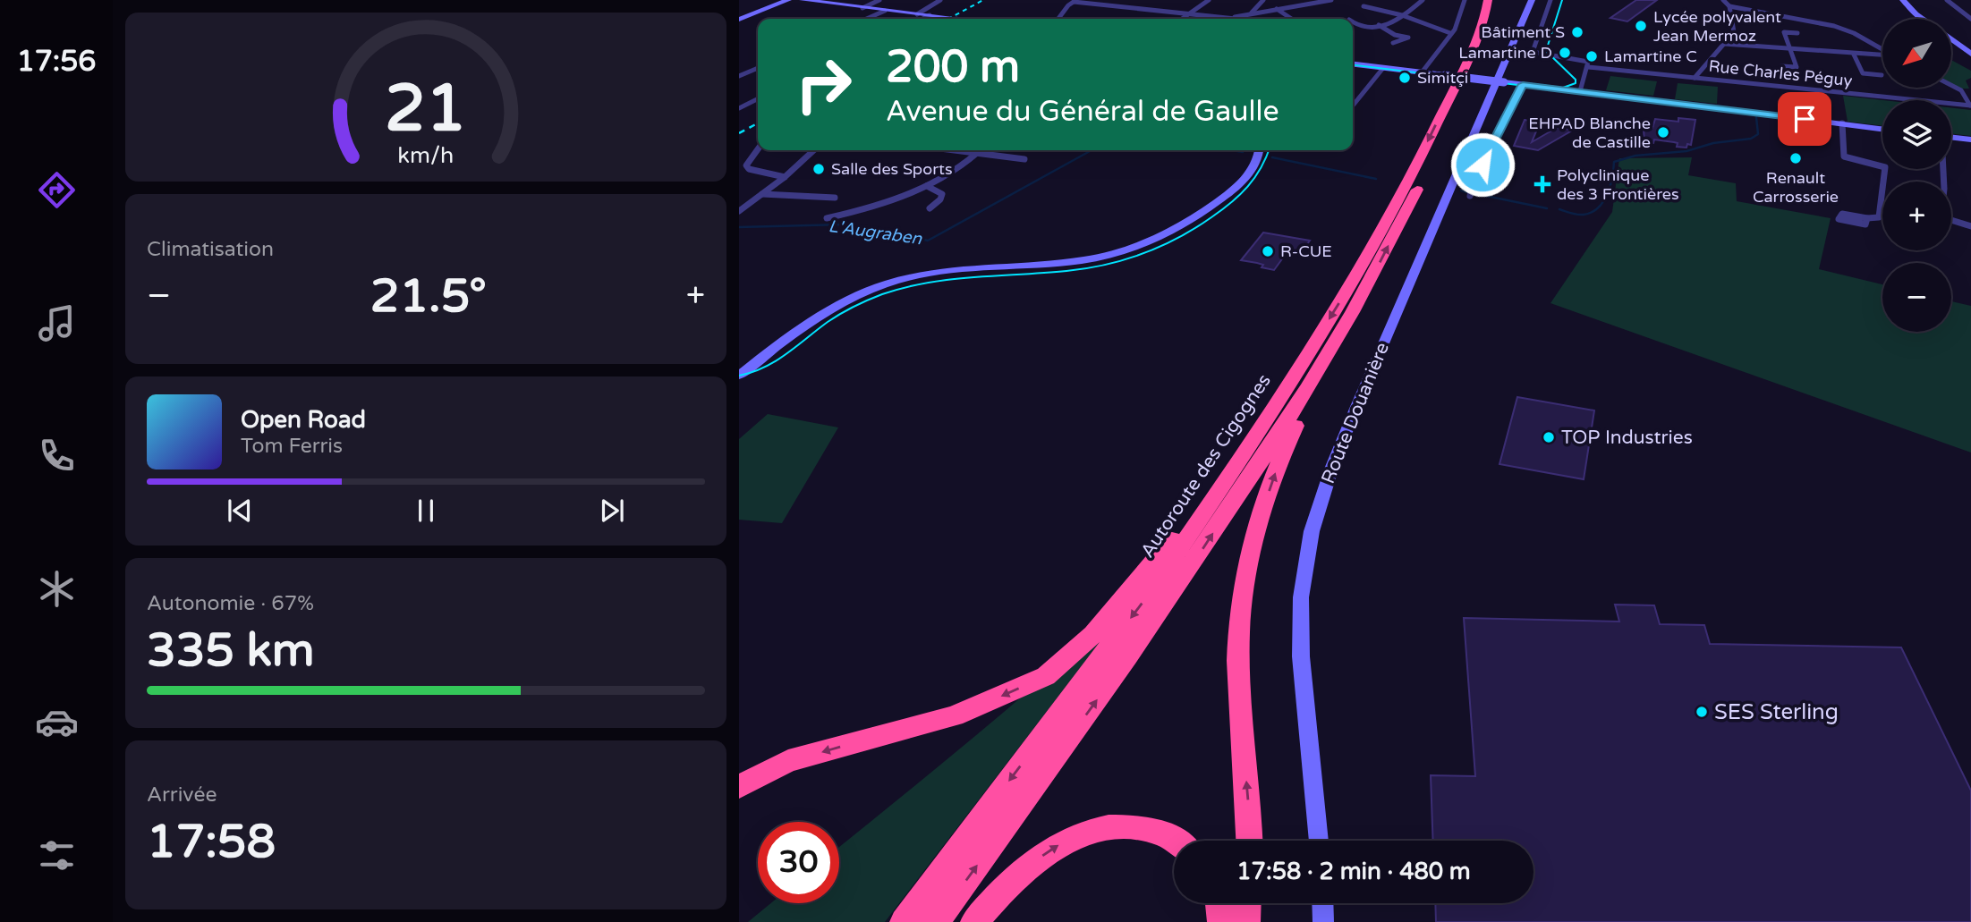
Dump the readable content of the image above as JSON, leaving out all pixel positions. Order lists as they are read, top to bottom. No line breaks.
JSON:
{"streets":{"highway":["Autoroute des Cigognes"],"main road":["Route Douanière"],"street":["Rue Charles Péguy"]},"water":["L'Augraben"],"places":{"other":["Lycée polyvalent Jean Mermoz","Bâtiment S","Lamartine D","Lamartine C","Simitçi","EHPAD Blanche de Castille","Renault Carrosserie","Salle des Sports","R-CUE","TOP Industries","SES Sterling"],"health":["Polyclinique des 3 Frontières"]},"north":"bottom left","page":{"tabs":"17:56","map_buttons":["+","−"],"turn":["200 m","Avenue du Général de Gaulle"],"tile":["Climatisation",["Autonomie · 67%","335 km"],["Arrivée","17:58"]],"heat":["−","21.5°","+"],"song":["Open Road","Tom Ferris"],"limit":"30","trip":"17:58 · 2 min · 480 m","gauge":["21","km/h"]}}
